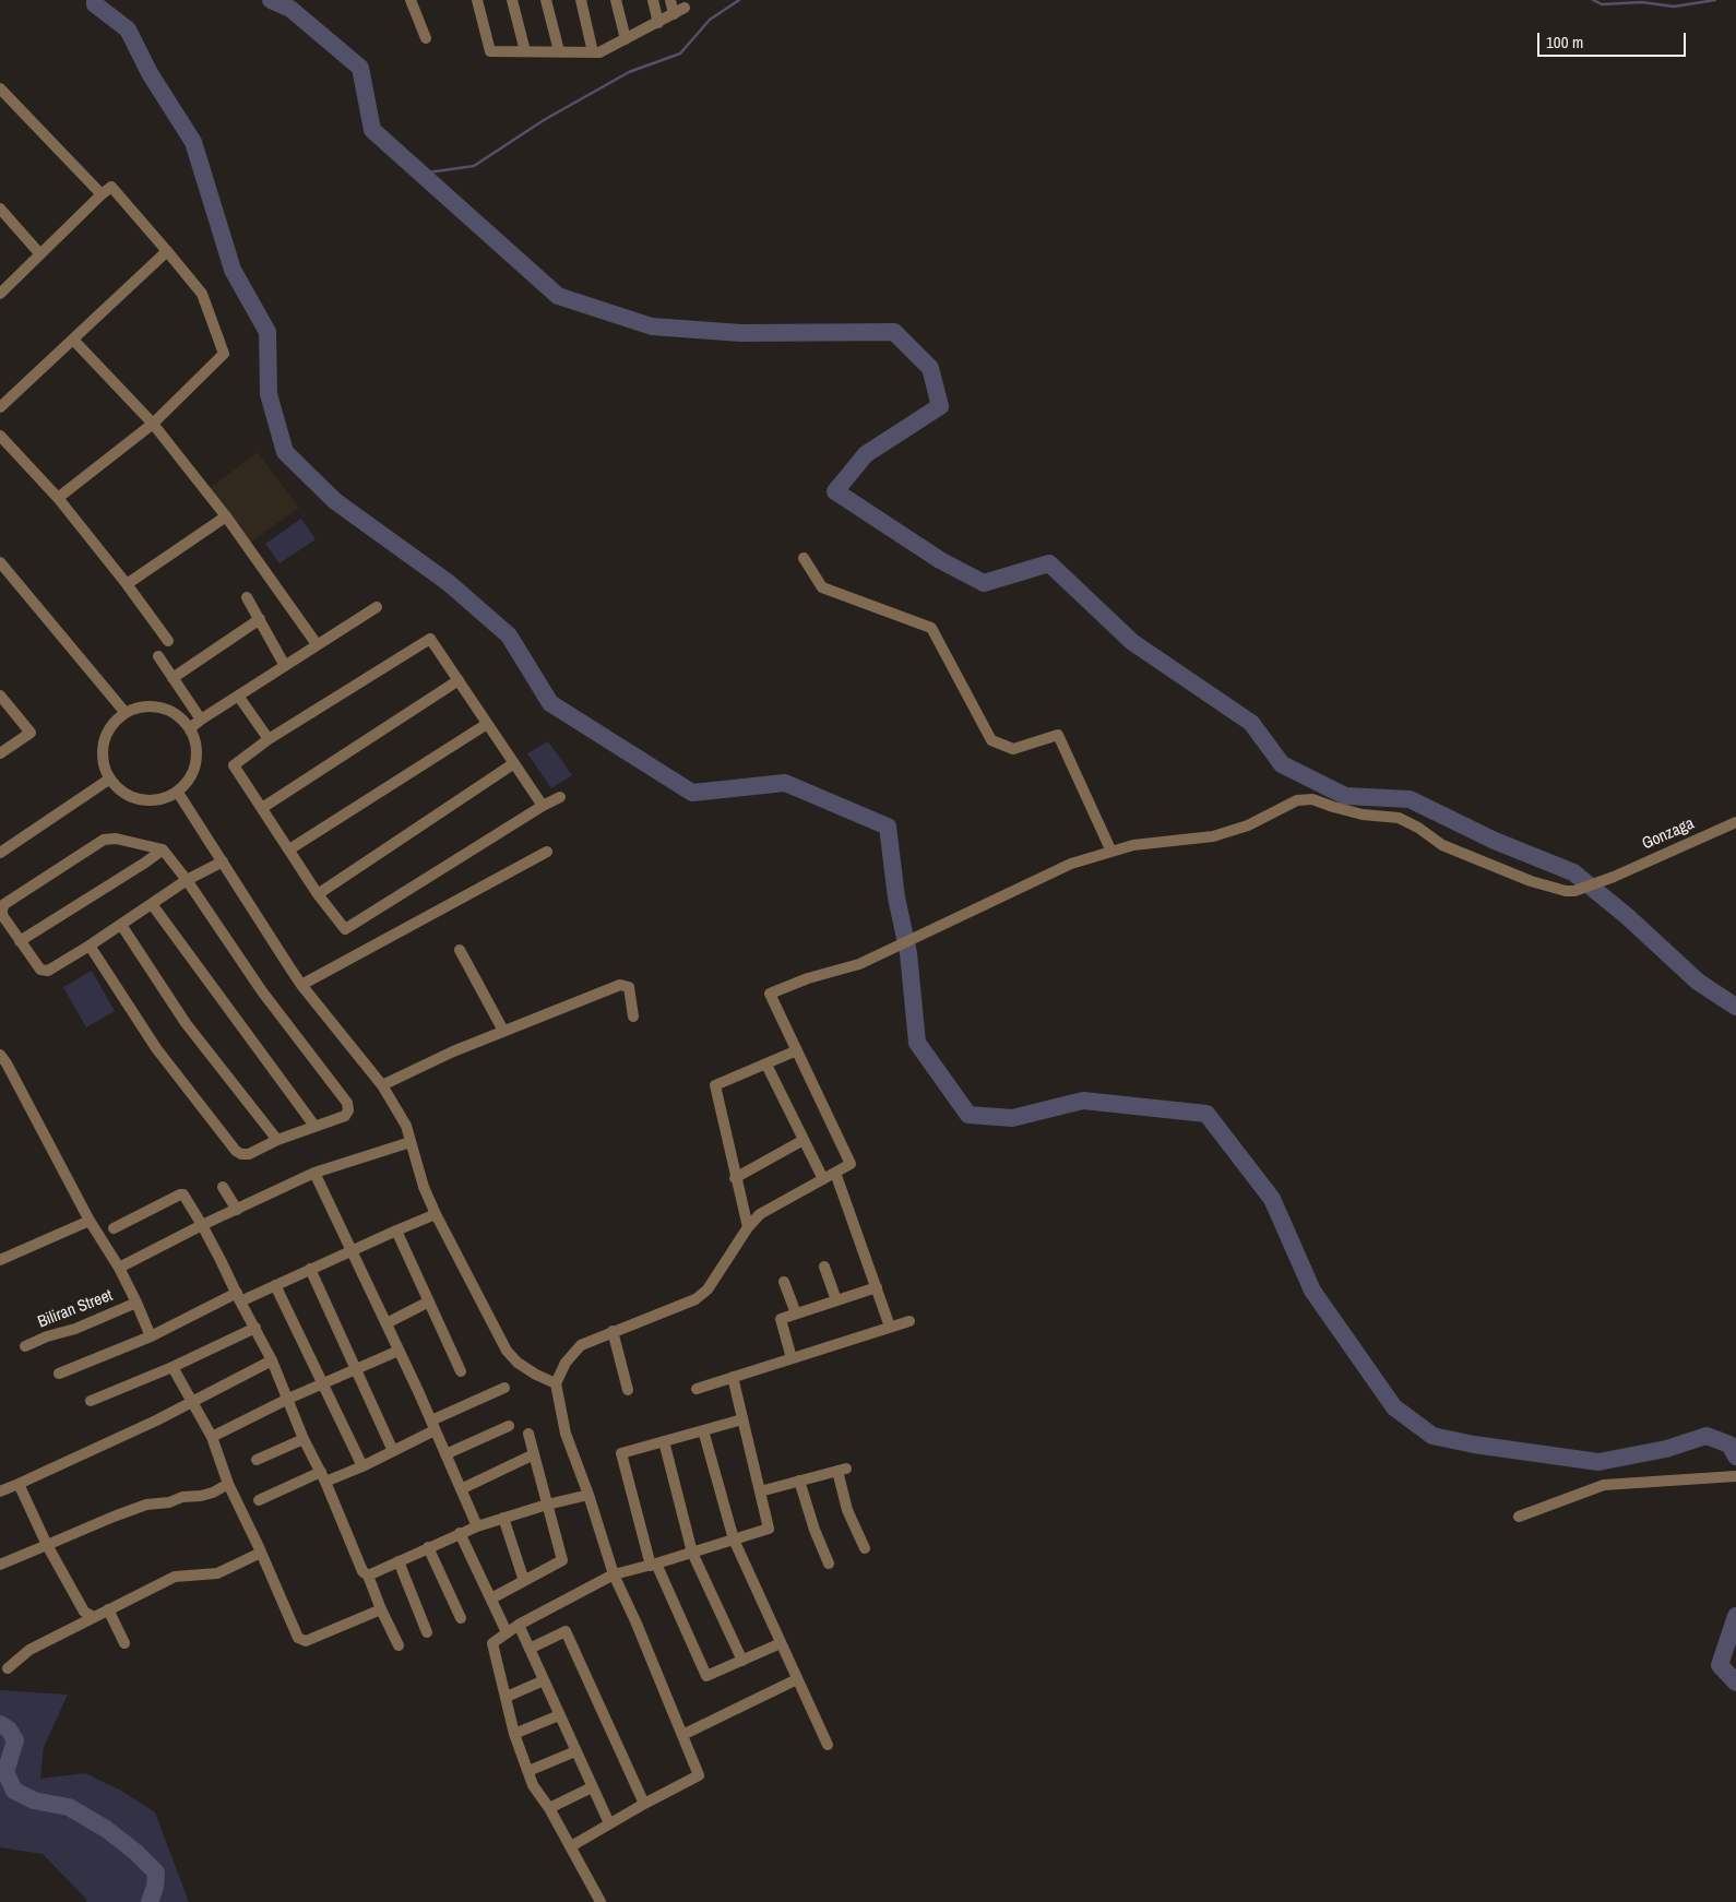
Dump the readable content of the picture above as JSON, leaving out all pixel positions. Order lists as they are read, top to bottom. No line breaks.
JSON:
{"streets":{"street":["Gonzaga","Biliran Street"]},"scale_bar":"100 m"}
